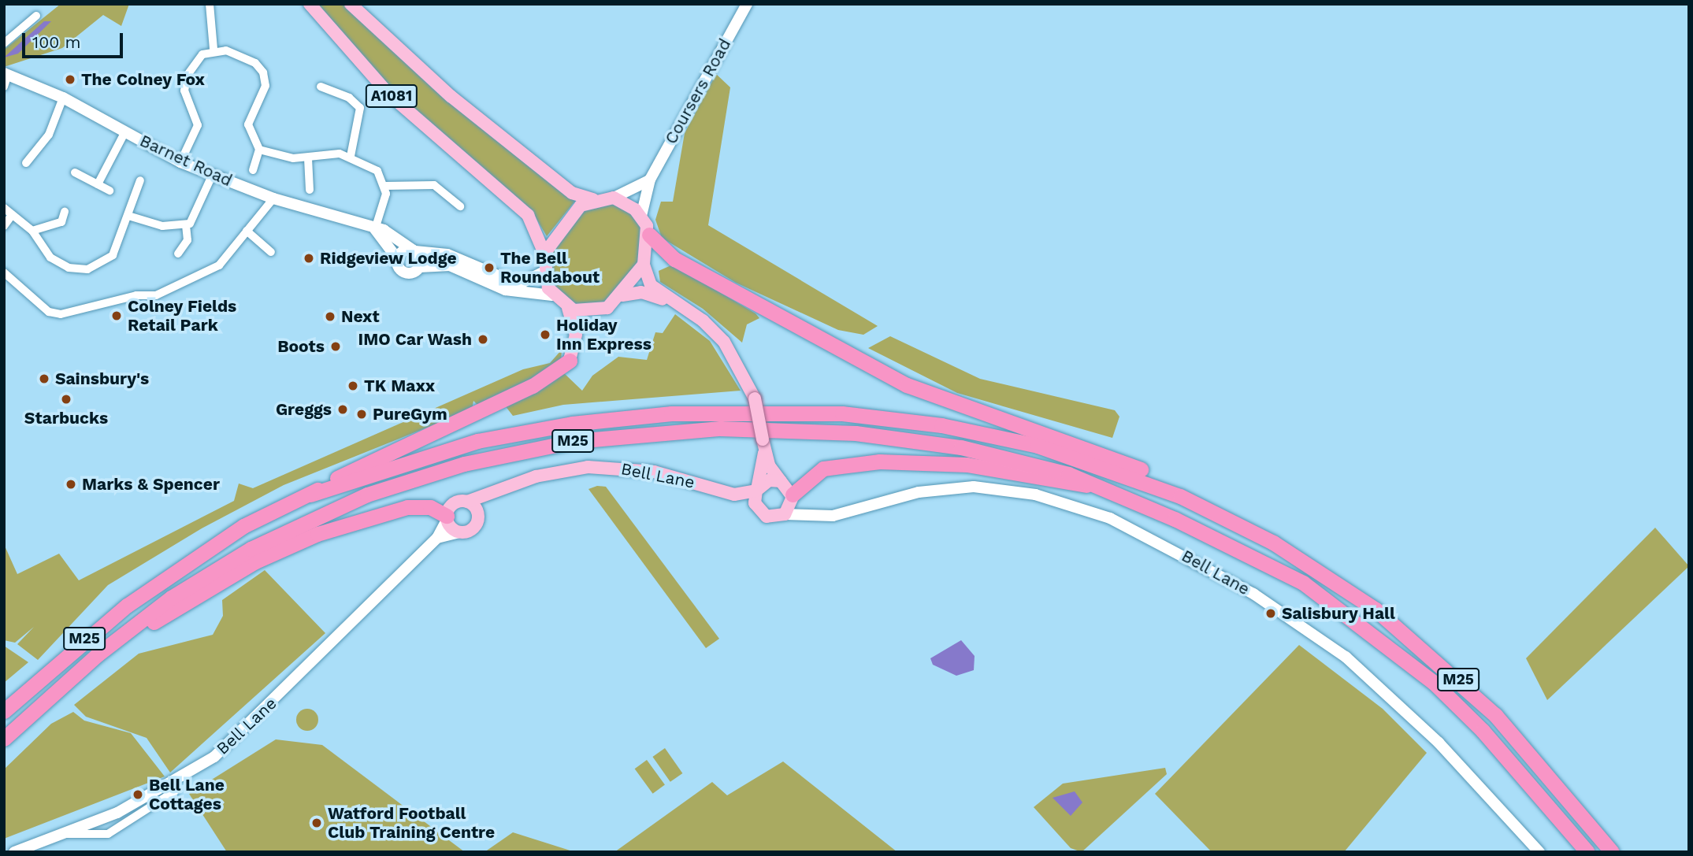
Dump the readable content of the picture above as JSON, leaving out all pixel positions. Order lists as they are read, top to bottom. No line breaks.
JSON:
{"streets":{"highway":["M25"],"main road":["Coursers Road","A1081","Barnet Road","Bell Lane"]},"crossings":[["Coursers Road","A1081"],["Coursers Road","M25"],["A1081","M25"],["M25","Bell Lane"]],"places":["The Colney Fox","Ridgeview Lodge","The Bell Roundabout","Colney Fields Retail Park","Next","Holiday Inn Express","IMO Car Wash","Boots","Sainsbury's","TK Maxx","Starbucks","Greggs","PureGym","Marks & Spencer","Salisbury Hall","Bell Lane Cottages","Watford Football Club Training Centre"],"scale_bar":"100 m"}
